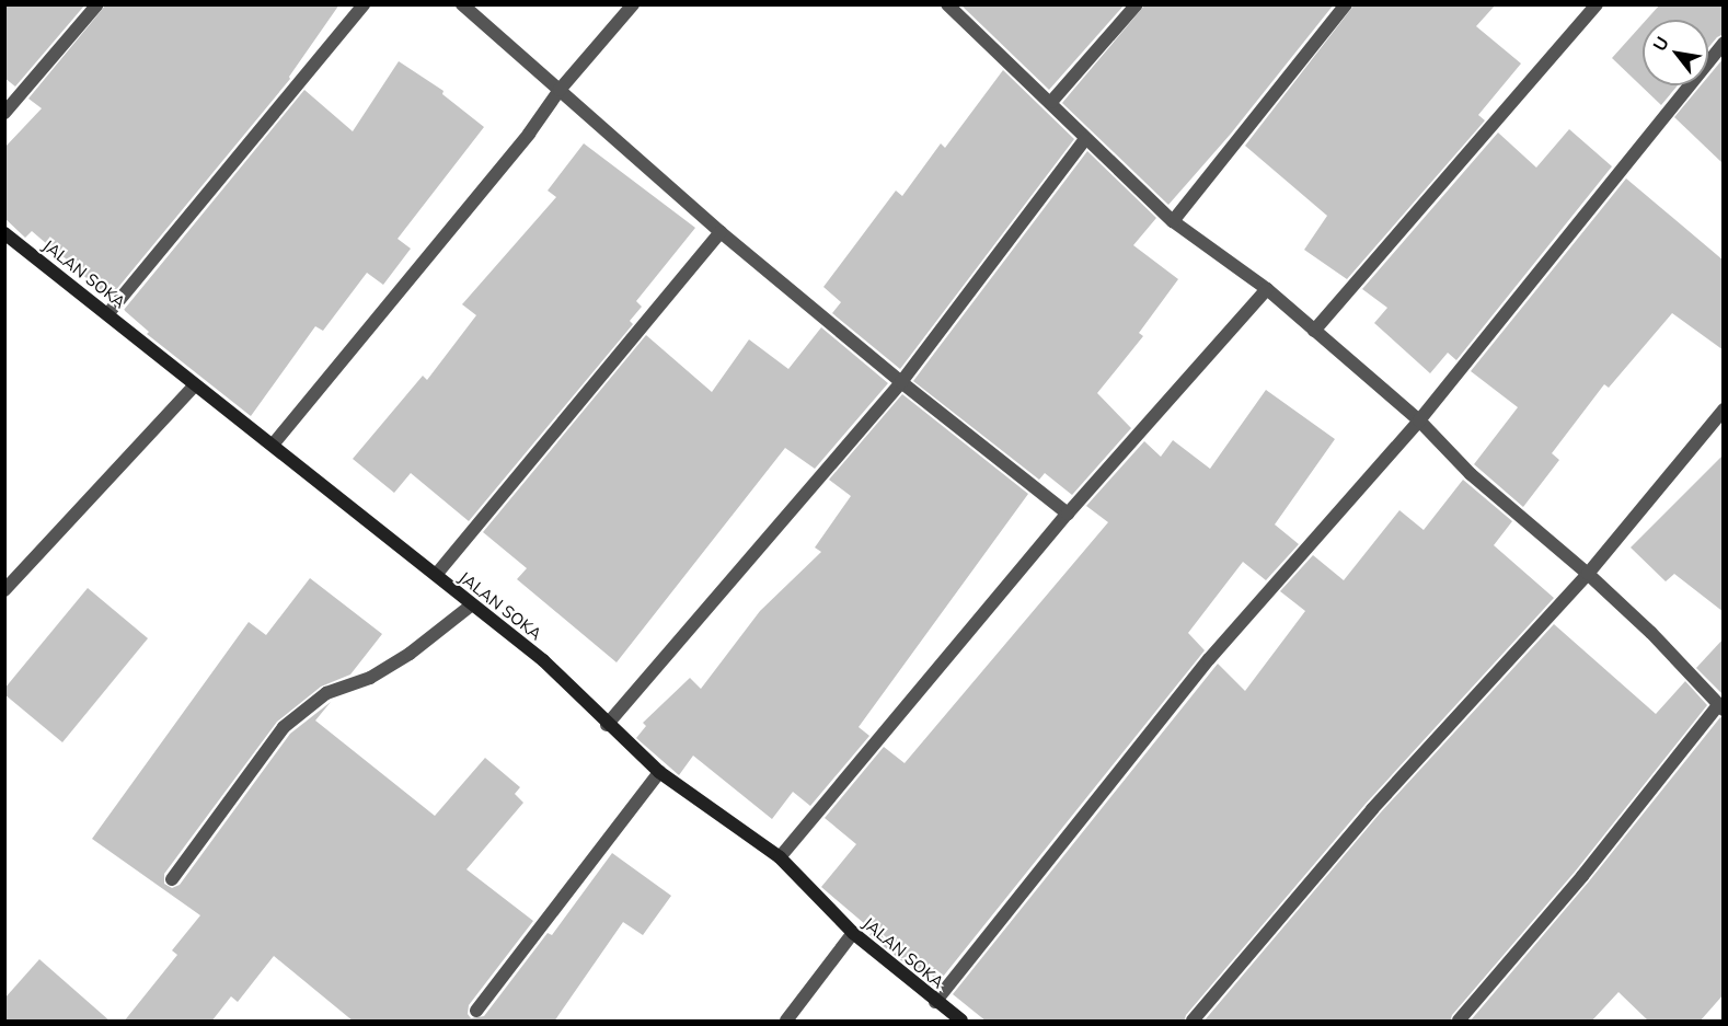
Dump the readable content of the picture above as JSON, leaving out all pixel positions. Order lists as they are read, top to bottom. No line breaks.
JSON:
{"streets":{"street":["JALAN SOKA"]},"north":"top left"}
